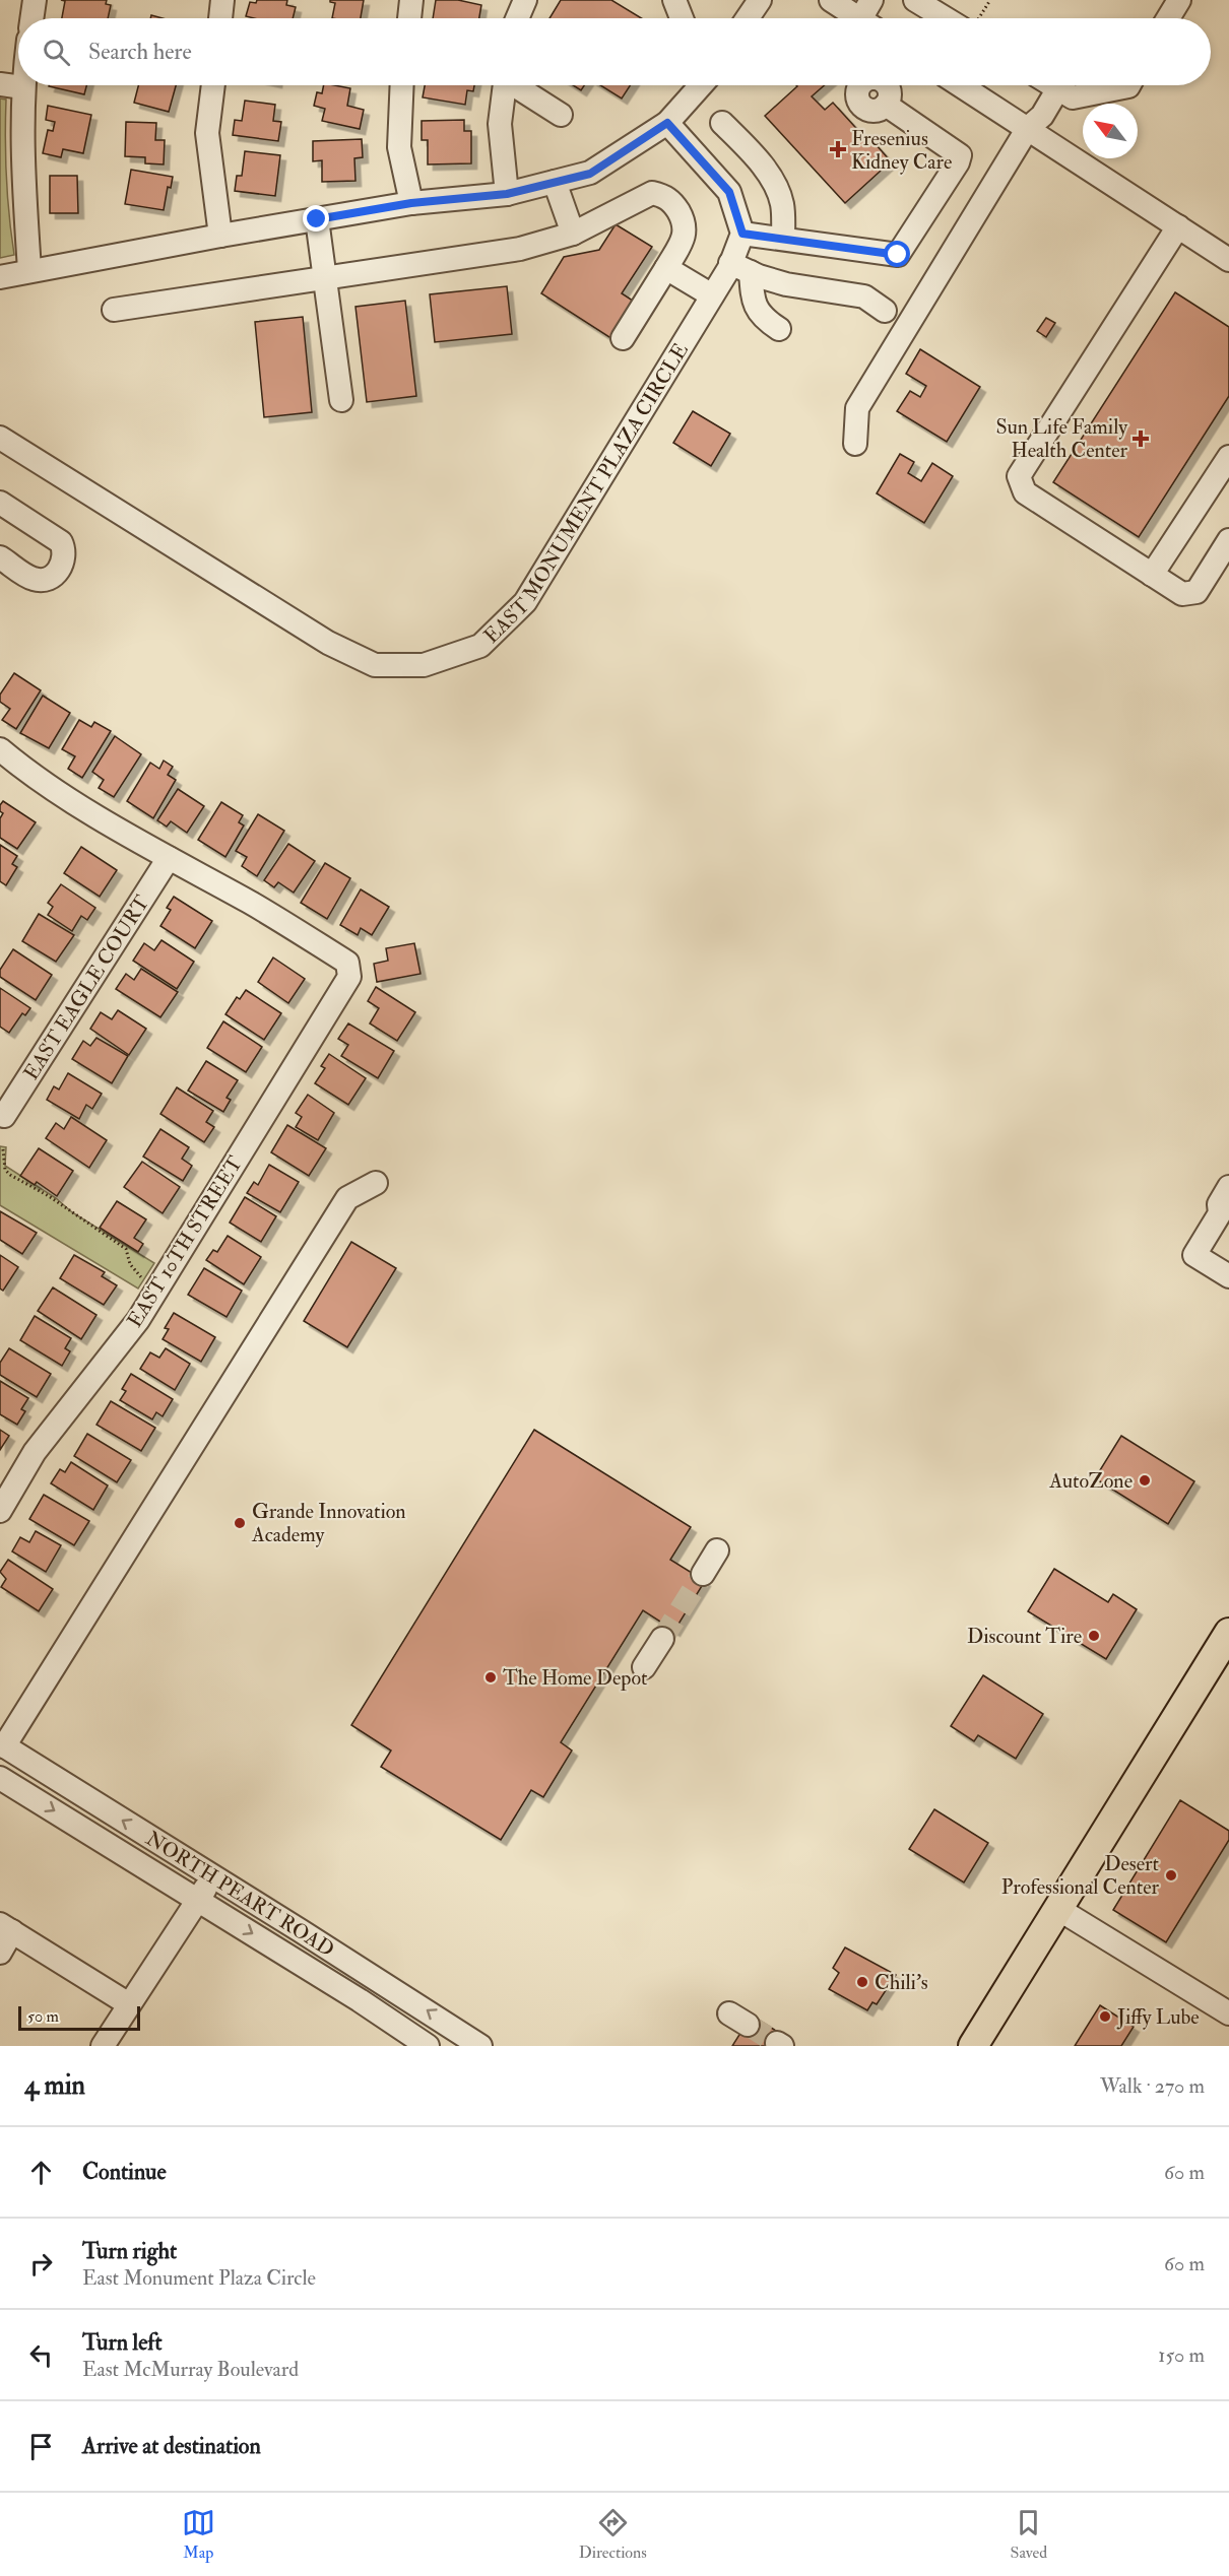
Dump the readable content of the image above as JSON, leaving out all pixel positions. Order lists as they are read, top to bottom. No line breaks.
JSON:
{"streets":{"street":["EAST MONUMENT PLAZA CIRCLE","EAST EAGLE COURT","EAST 10TH STREET","NORTH PEART ROAD"]},"crossings":[["EAST EAGLE COURT","EAST 10TH STREET"]],"places":{"health":["Fresenius Kidney Care","Sun Life Family Health Center"],"other":["AutoZone","Grande Innovation Academy","Discount Tire","The Home Depot","Desert Professional Center","Chili's","Jiffy Lube"]},"scale_bar":"50 m","north":"top left","page":{"search":"Search here","scale":"50 m","heading":["4 min","Walk · 270 m"],"list":[["Continue","60 m"],["Turn right","East Monument Plaza Circle","60 m"],["Turn left","East McMurray Boulevard","150 m"],"Arrive at destination"],"nav":["Map","Directions","Saved"]}}
